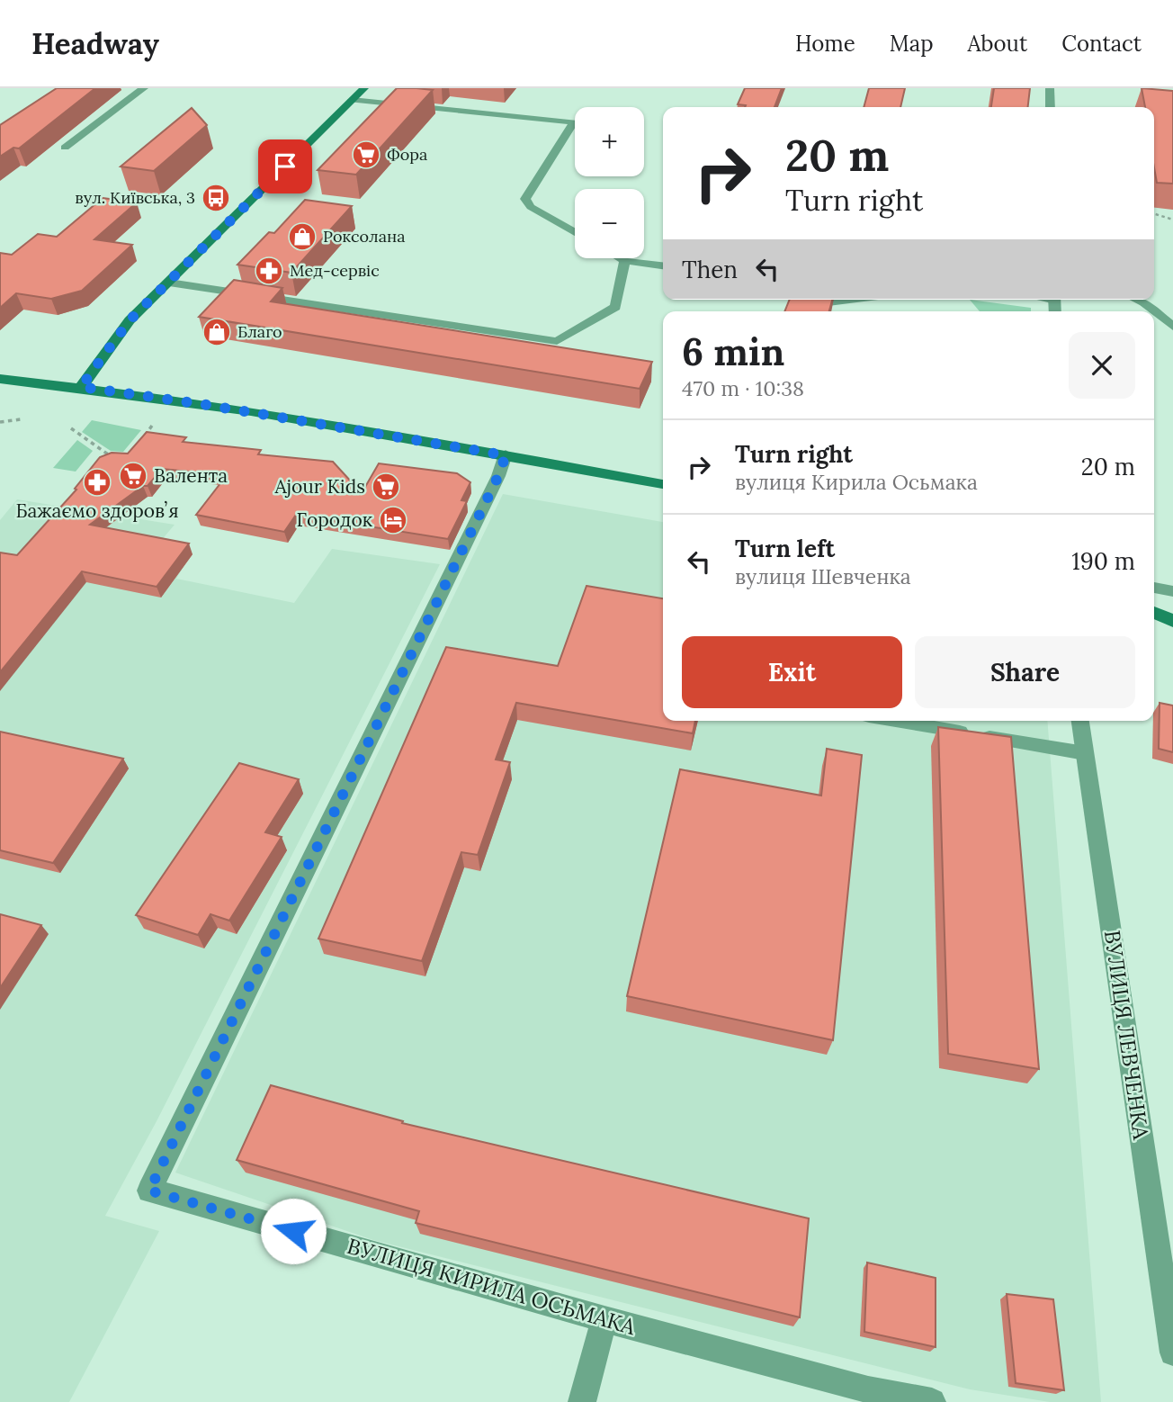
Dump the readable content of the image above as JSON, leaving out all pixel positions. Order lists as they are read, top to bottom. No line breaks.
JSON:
{"streets":{"street":["ВУЛИЦЯ ЛЕВЧЕНКА","ВУЛИЦЯ КИРИЛА ОСЬМАКА"]},"places":{"supermarket":["Фора","Валента","Ajour Kids"],"bus stop":["вул. Київська, 3"],"shop":["Роксолана","Благо"],"pharmacy":["Мед-сервіс","Бажаємо здоровʼя"],"hotel":["Городок"]},"page":{"header":"Headway","nav":["Home","Map","About","Contact"],"map_buttons":["+","−"],"turn":["20 m","Turn right"],"then":"Then","heading":["6 min","470 m · 10:38"],"list":[{"name":"Turn right","note":"вулиця Кирила Осьмака","value":"20 m"},{"name":"Turn left","note":"вулиця Шевченка","value":"190 m"}],"buttons":["Exit","Share"]}}
